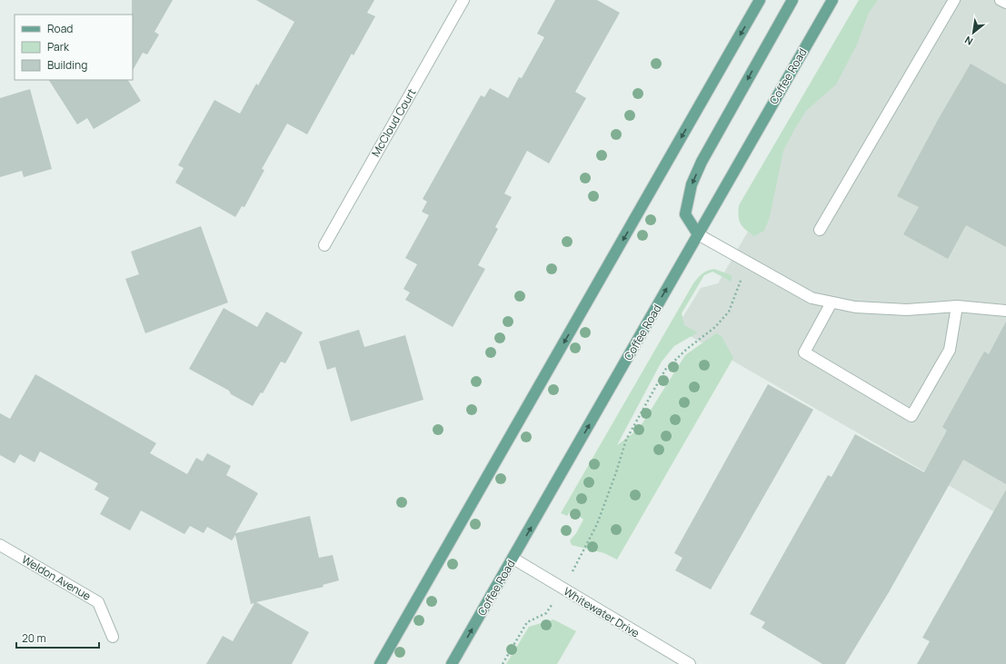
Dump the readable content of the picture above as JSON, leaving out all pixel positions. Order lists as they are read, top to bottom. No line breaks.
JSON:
{"streets":{"main road":["Coffee Road"],"street":["McCloud Court","Weldon Avenue","Whitewater Drive"]},"crossings":[["Coffee Road","Whitewater Drive"]],"legend":["Road","Park","Building"],"scale_bar":"20 m","north":"bottom left"}
